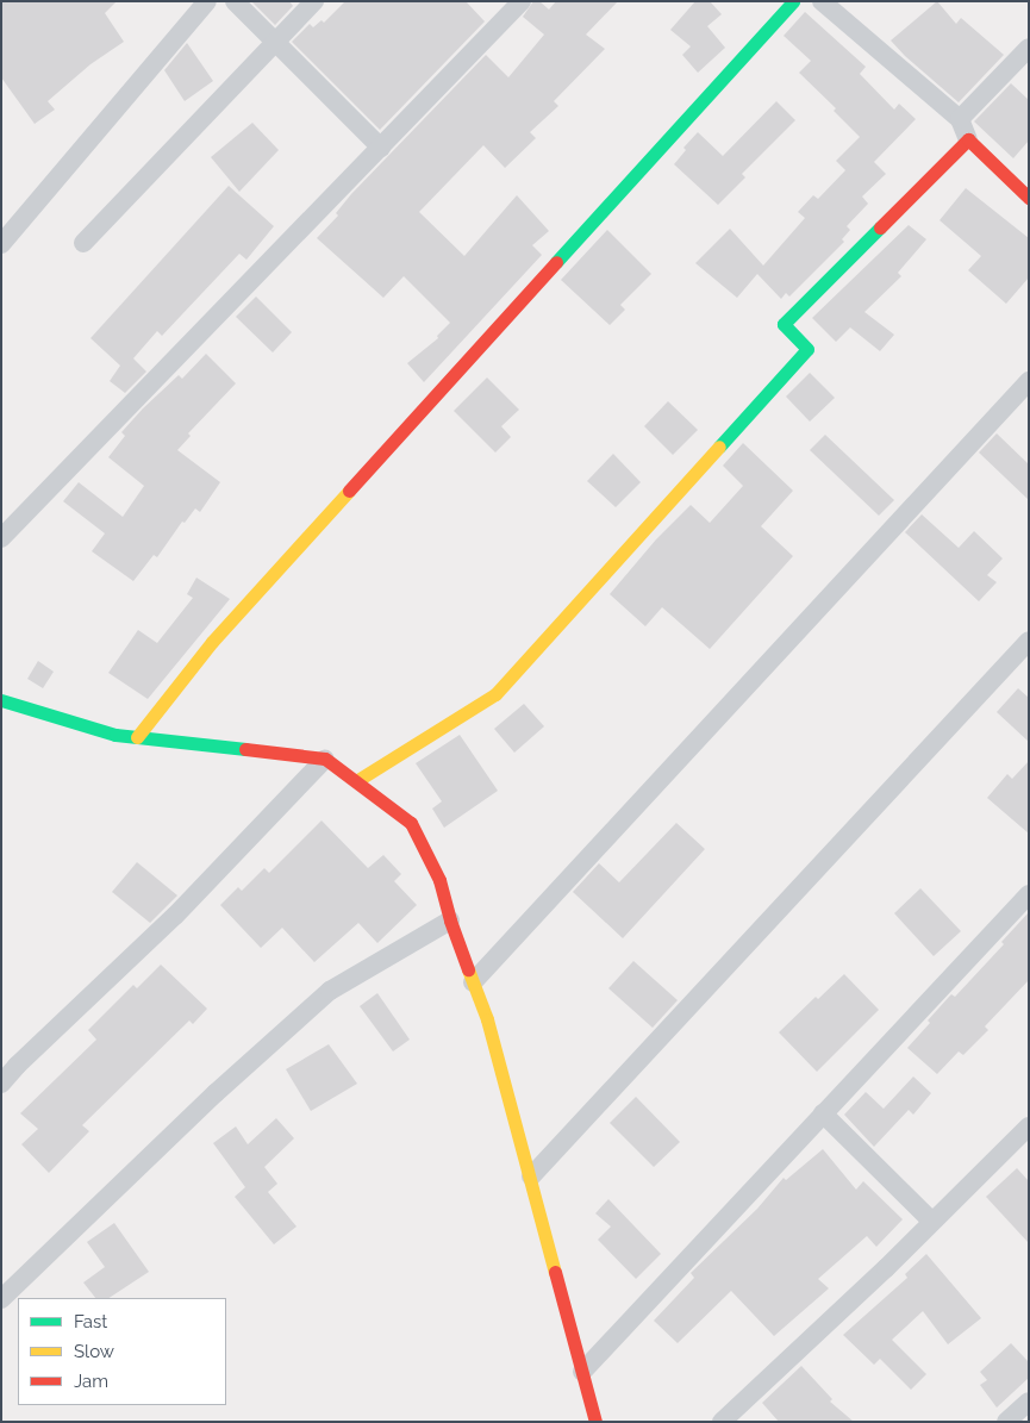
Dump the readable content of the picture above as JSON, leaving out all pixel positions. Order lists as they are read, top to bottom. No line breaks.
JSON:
{"legend":["Fast","Slow","Jam"]}
